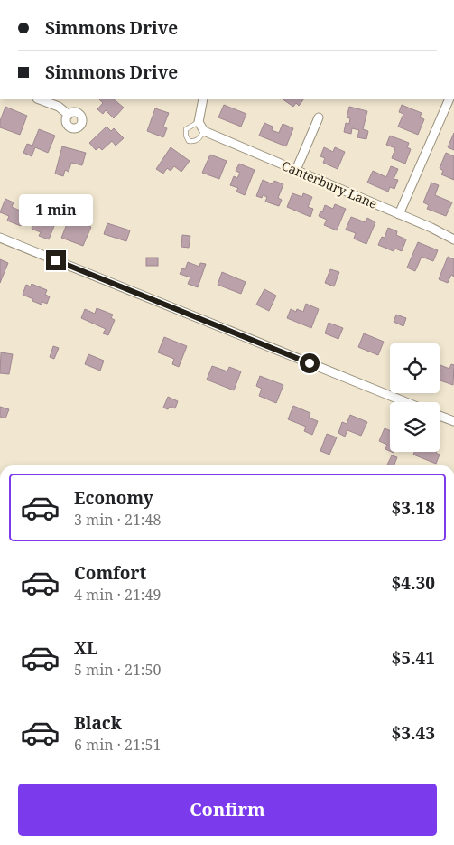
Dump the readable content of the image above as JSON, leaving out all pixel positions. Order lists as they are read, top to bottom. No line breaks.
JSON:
{"streets":{"street":["Canterbury Lane"]},"page":{"banner":["Simmons Drive","Simmons Drive"],"bubble":"1 min","list":[{"name":"Economy","note":"3 min · 21:48","value":"$3.18"},{"name":"Comfort","note":"4 min · 21:49","value":"$4.30"},{"name":"XL","note":"5 min · 21:50","value":"$5.41"},{"name":"Black","note":"6 min · 21:51","value":"$3.43"}],"buttons":"Confirm"}}
